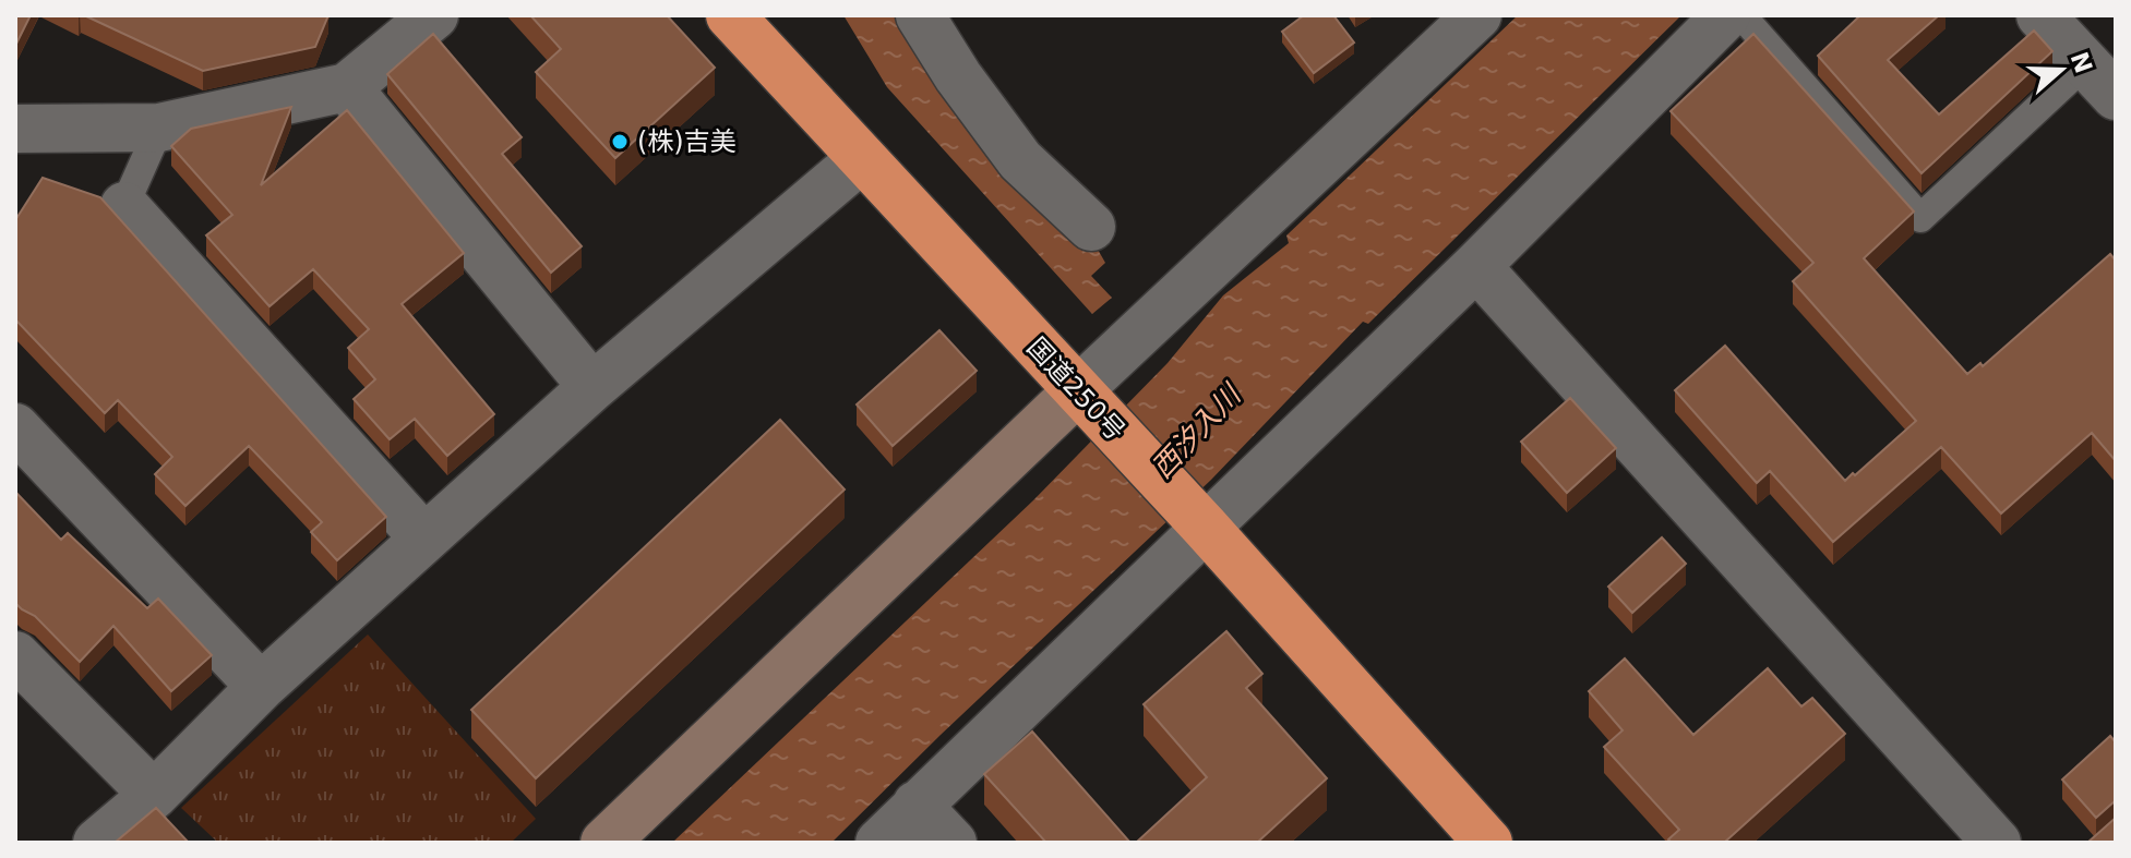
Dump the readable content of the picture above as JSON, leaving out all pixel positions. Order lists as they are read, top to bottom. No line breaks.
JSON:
{"streets":{"highway":["国道250号"]},"water":["西汐入川"],"places":["(株)吉美"],"north":"right"}
